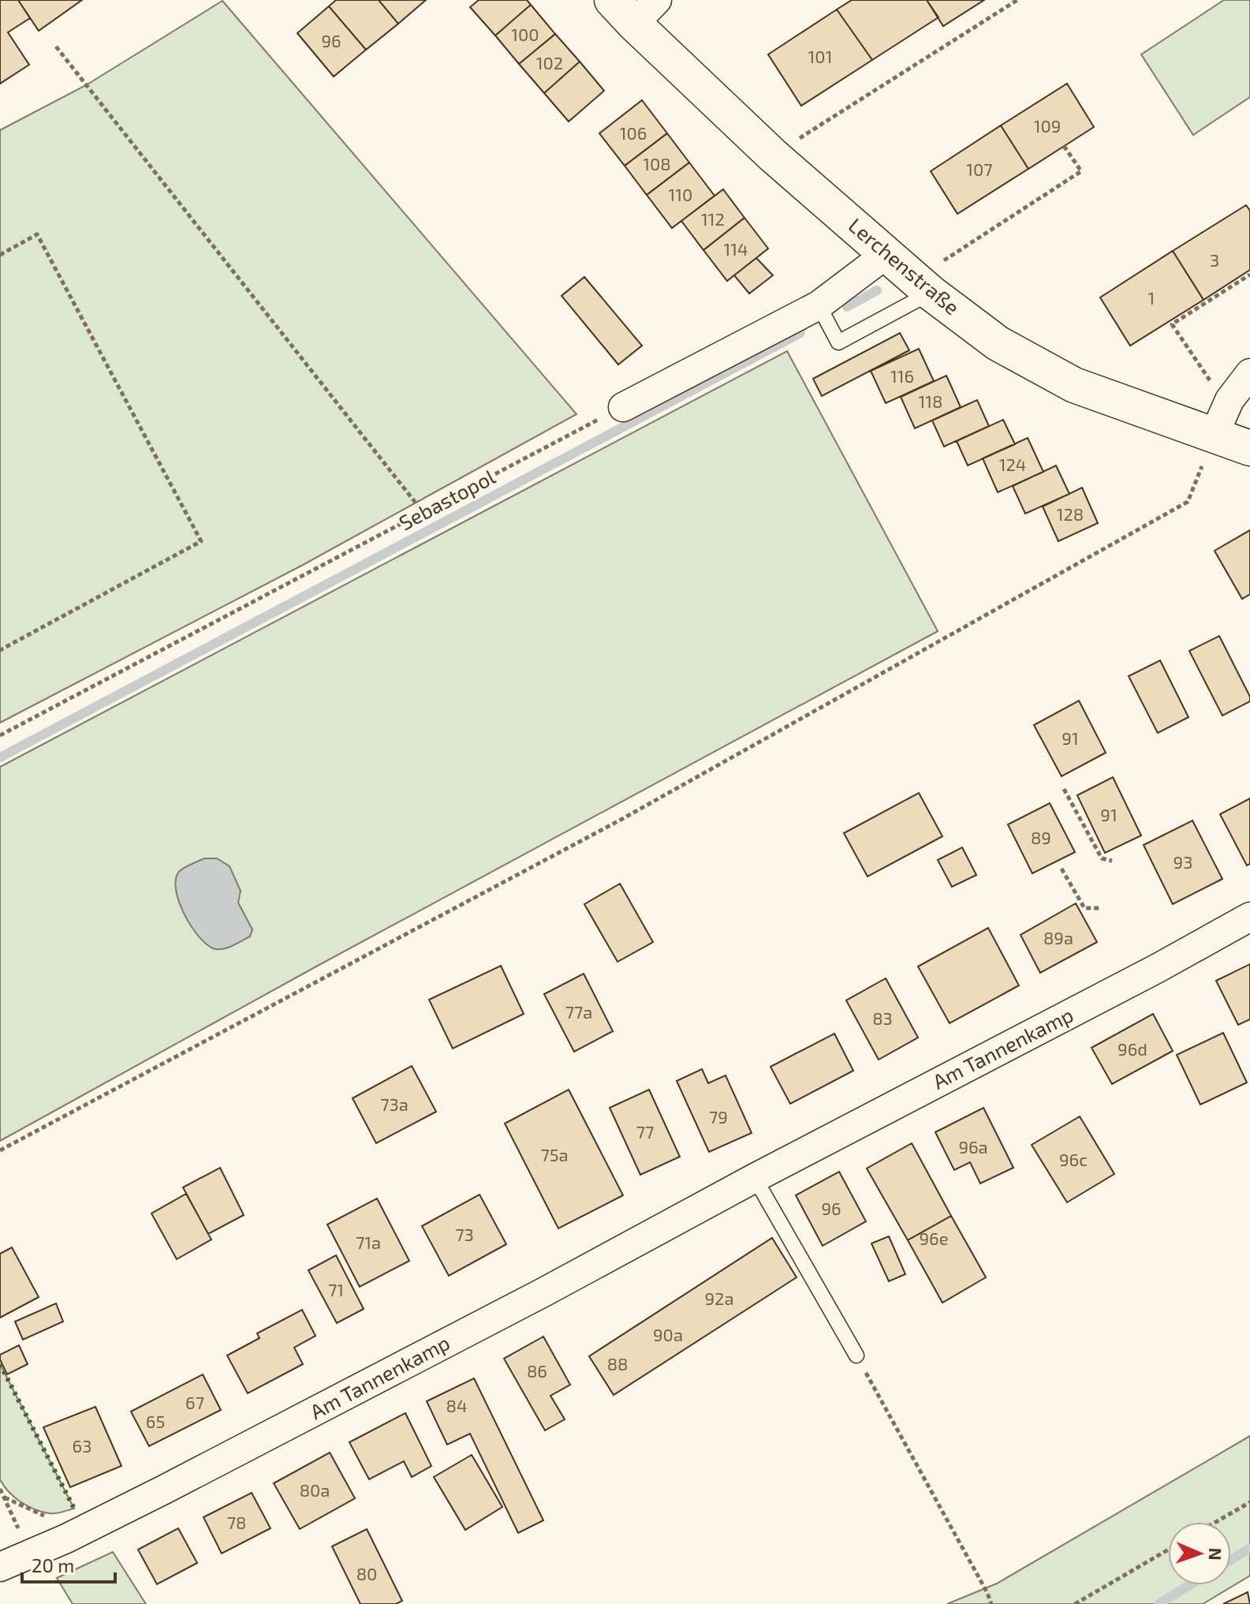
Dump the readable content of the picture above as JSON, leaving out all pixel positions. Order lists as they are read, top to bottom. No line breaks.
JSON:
{"streets":{"street":["Lerchenstraße","Am Tannenkamp"],"path":["Sebastopol"]},"house_numbers":["100","96","101","102","109","106","108","107","110","112","114","3","1","116","118","124","128","91","91","89","93","89a","77a","83","96d","73a","79","77","96a","75a","96c","96","73","96e","71a","71","92a","90a","88","86","67","84","65","63","80a","78","80"],"scale_bar":"20 m","north":"right"}
